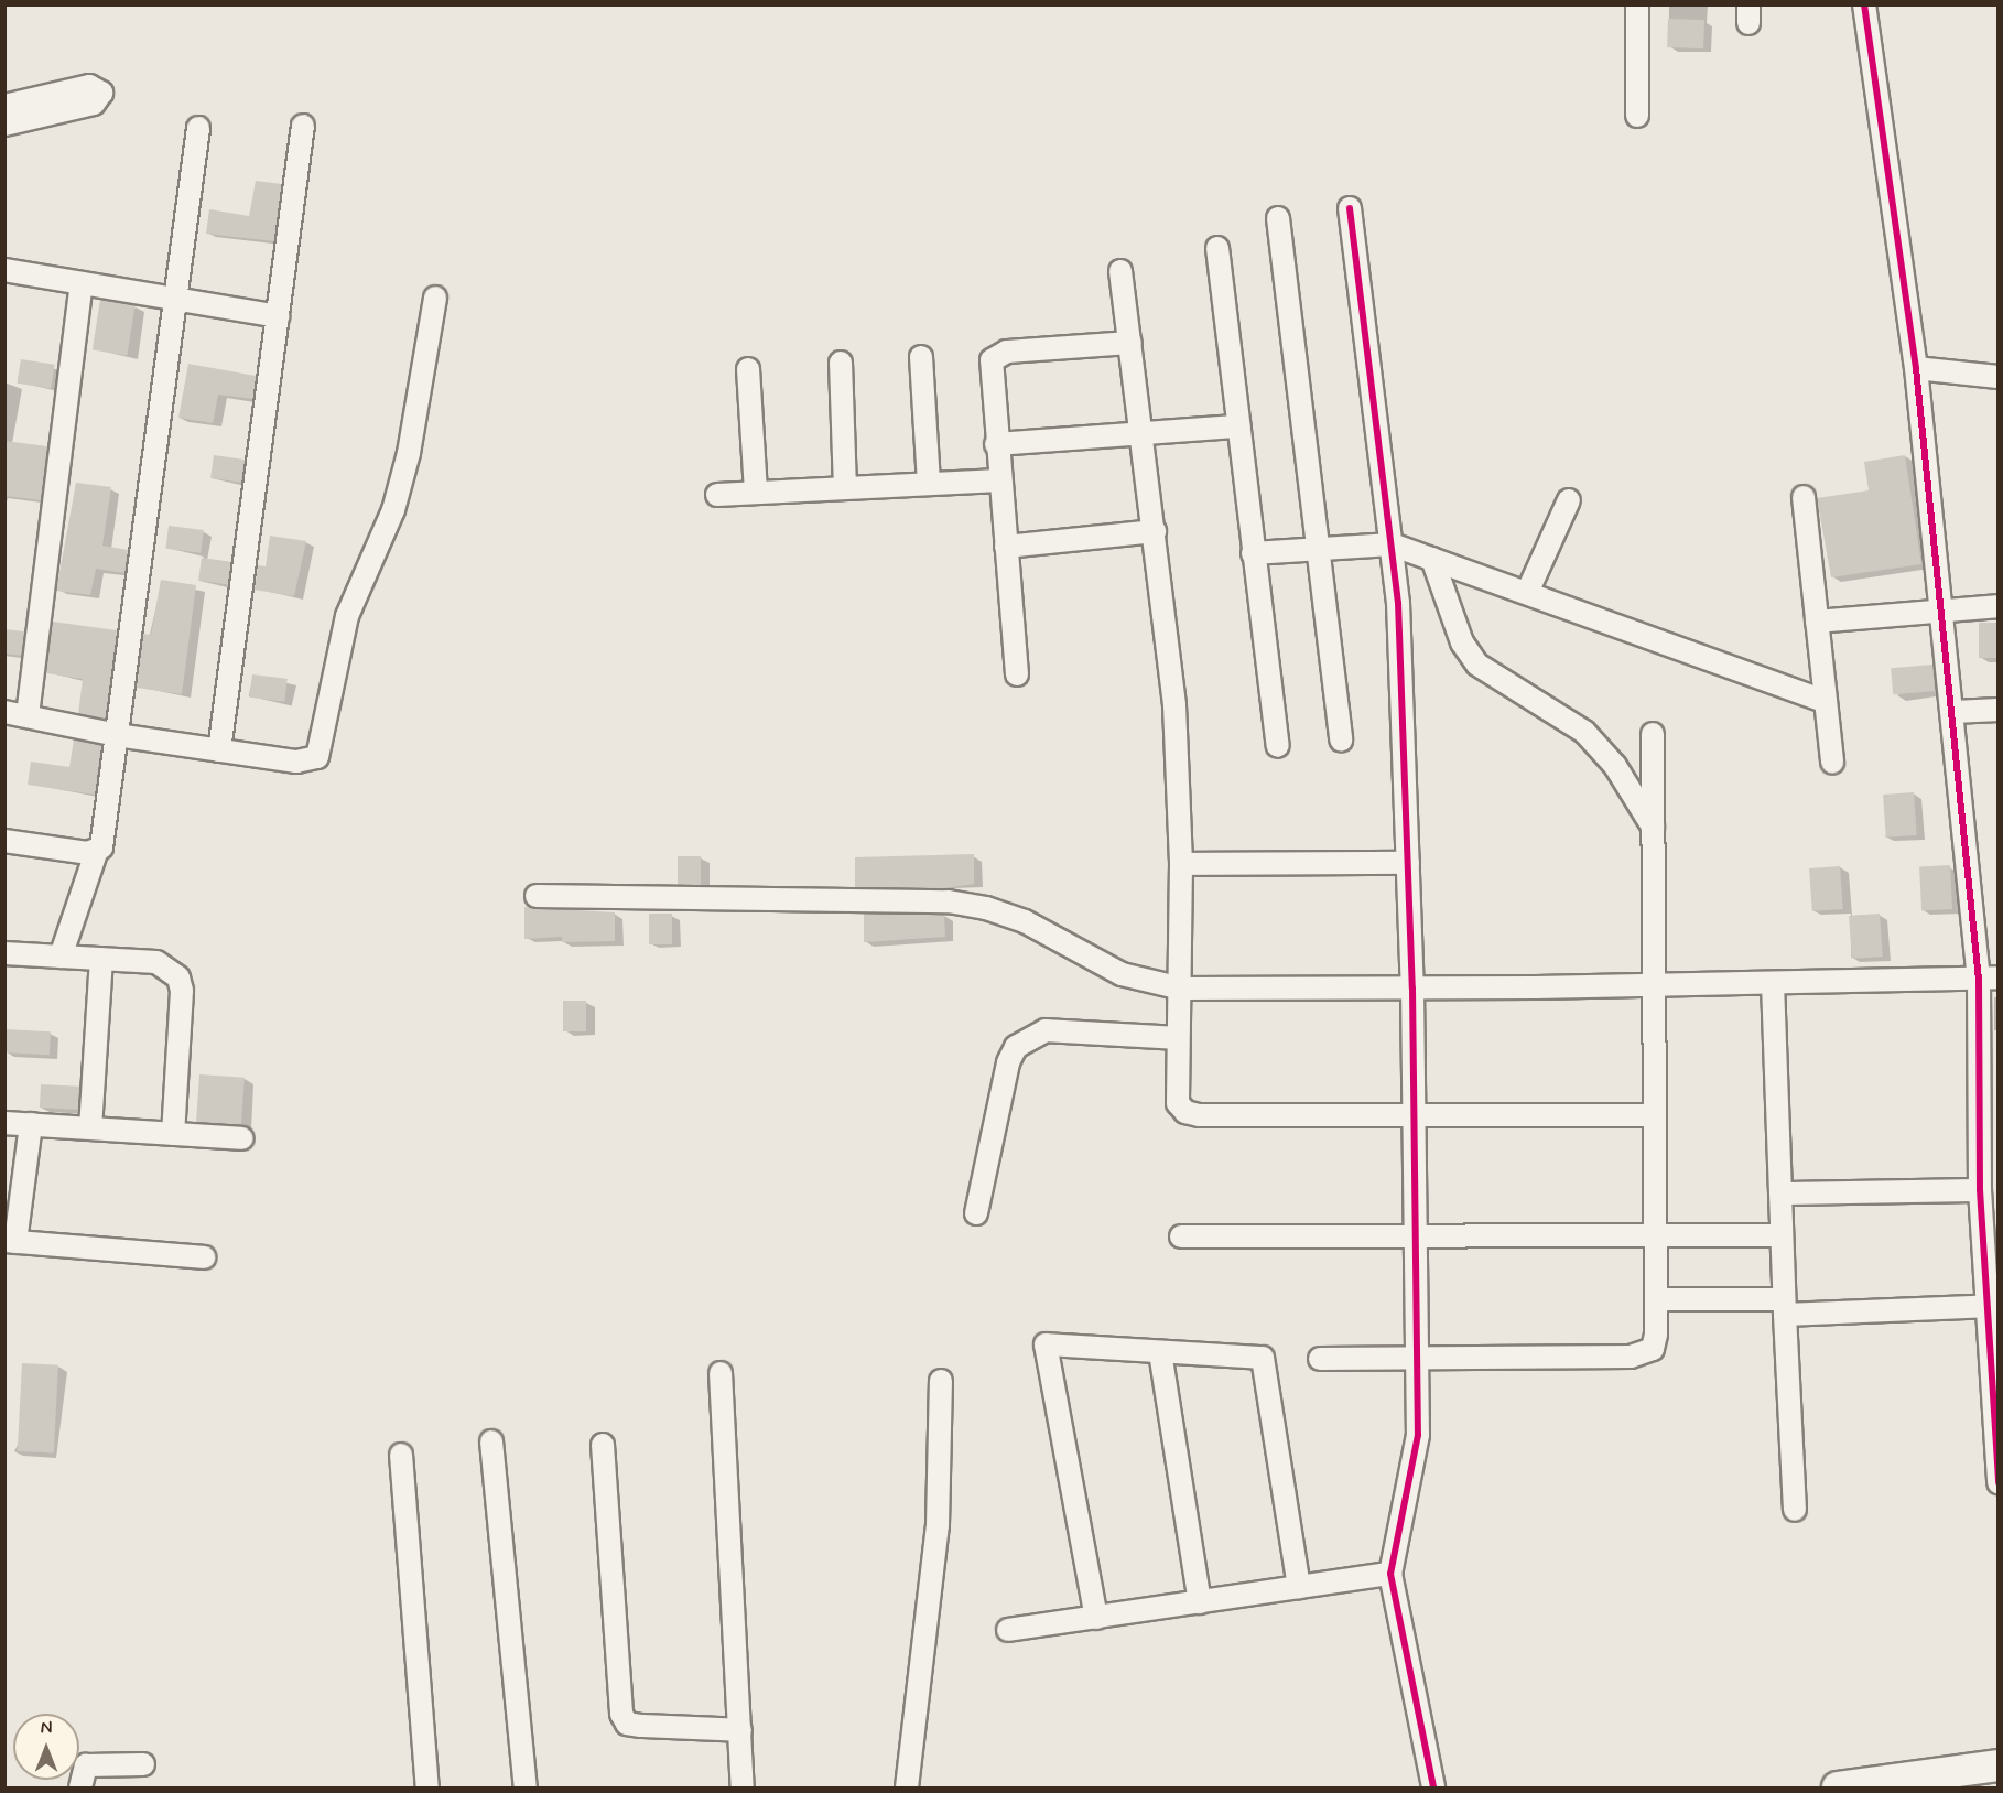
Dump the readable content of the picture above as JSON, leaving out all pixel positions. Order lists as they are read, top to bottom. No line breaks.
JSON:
{"north":"top"}
